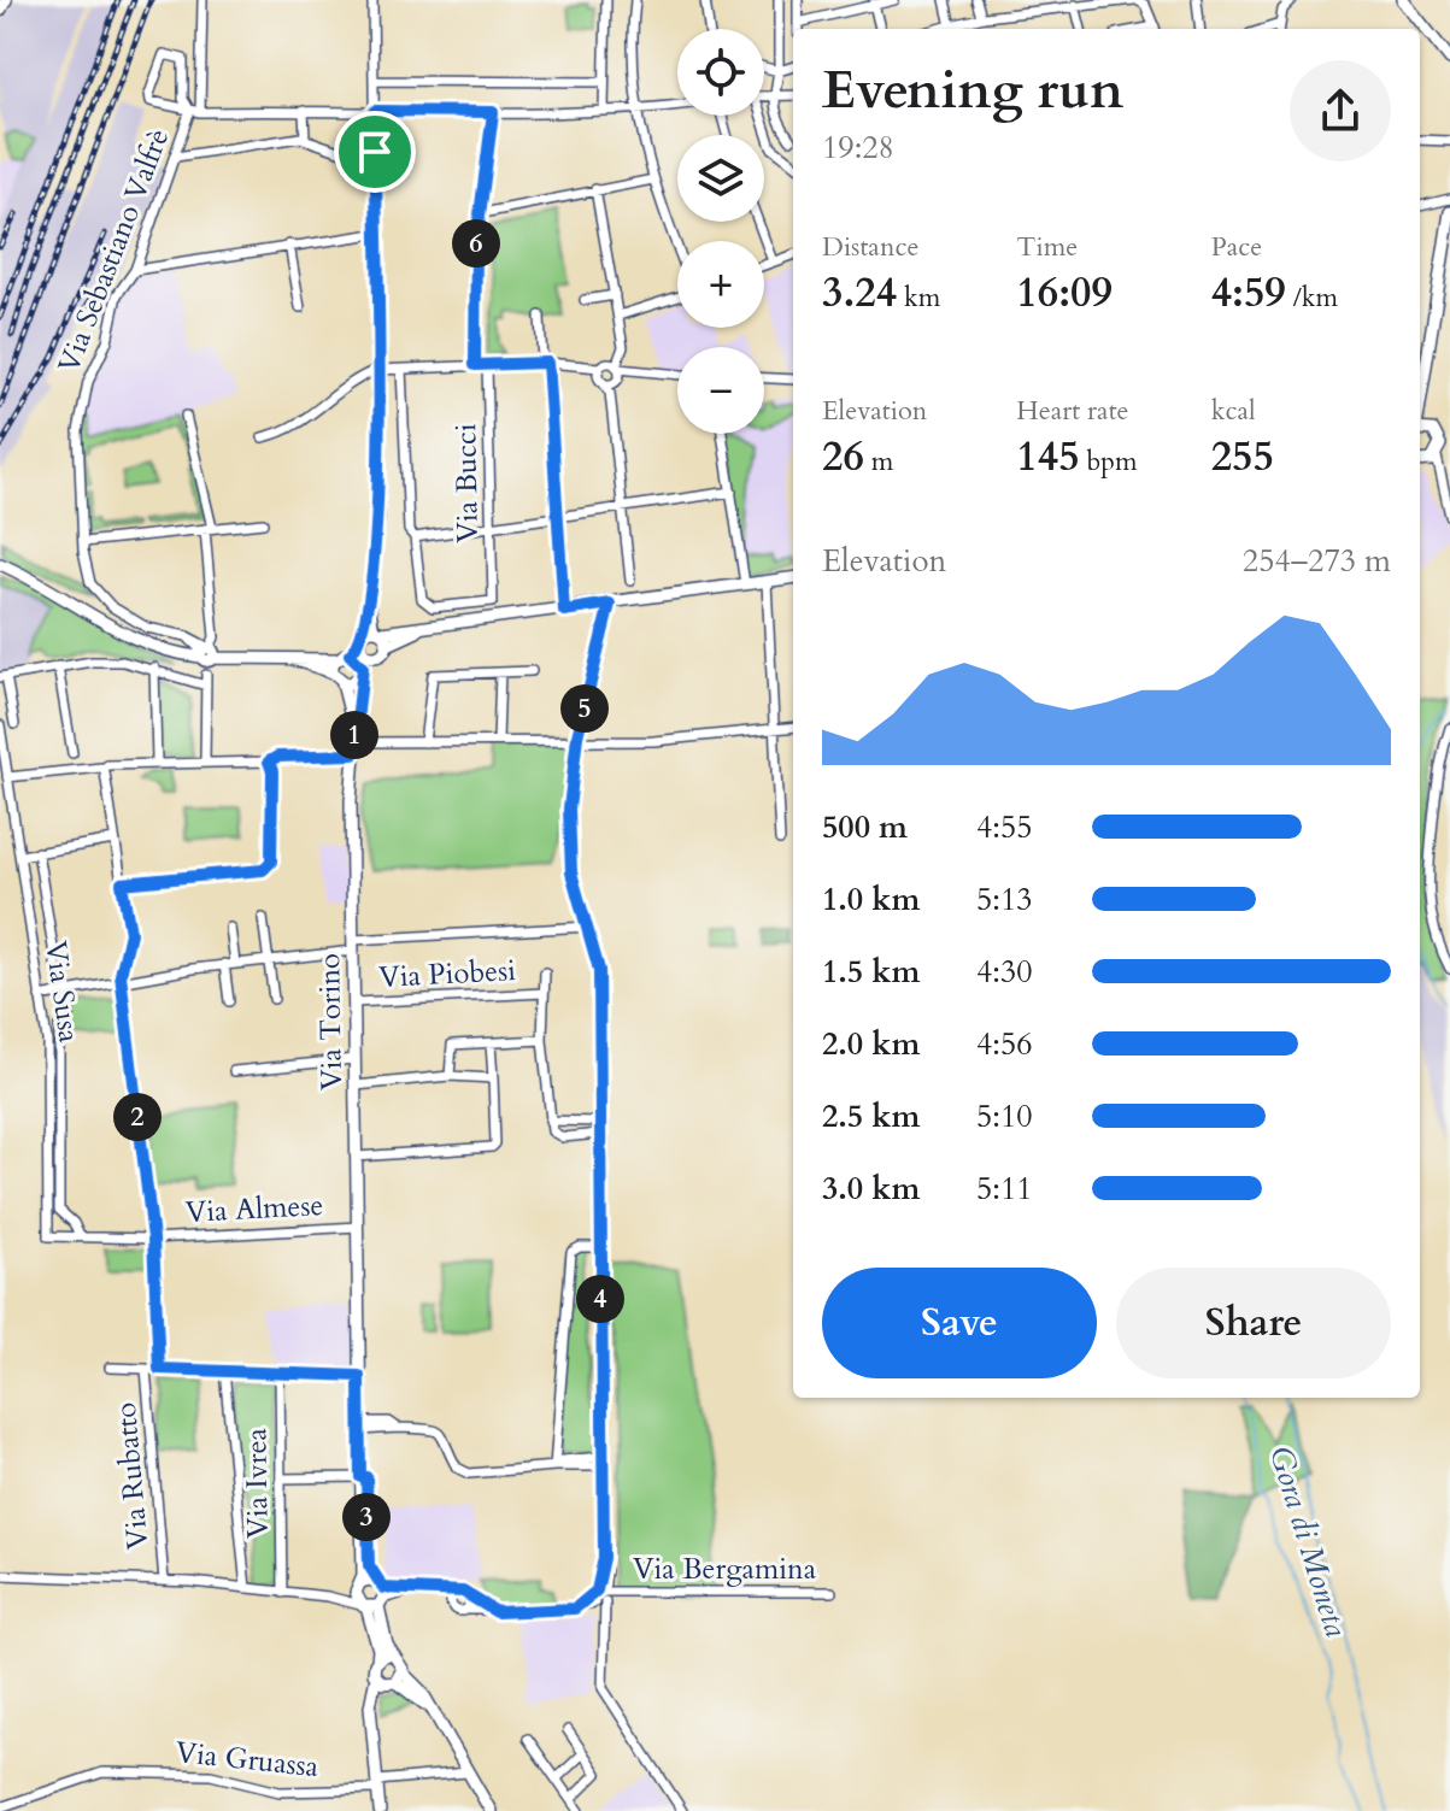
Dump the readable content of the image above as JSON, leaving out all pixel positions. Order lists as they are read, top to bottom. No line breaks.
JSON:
{"streets":{"main road":["Via Torino"],"street":["Via Sebastiano Valfrè","Via Bucci","Via Piobesi","Via Susa","Via Almese","Via Rubatto","Via Ivrea","Via Bergamina","Via Gruassa"]},"crossings":[["Via Piobesi","Via Torino"],["Via Susa","Via Almese"],["Via Torino","Via Almese"],["Via Rubatto","Via Ivrea"]],"water":["Gora di Moneta"],"page":{"map_buttons":["+","−"],"heading":["Evening run","19:28"],"stats":[["Distance","3.24 km"],["Time","16:09"],["Pace","4:59 /km"],["Elevation","26 m"],["Heart rate","145 bpm"],["kcal","255"]],"pins":["6","5","1","2","4","3"],"chart":["Elevation","254–273 m"],"list":[{"name":"500 m","note":"4:55"},{"name":"1.0 km","note":"5:13"},{"name":"1.5 km","note":"4:30"},{"name":"2.0 km","note":"4:56"},{"name":"2.5 km","note":"5:10"},{"name":"3.0 km","note":"5:11"}],"buttons":["Save","Share"]}}
